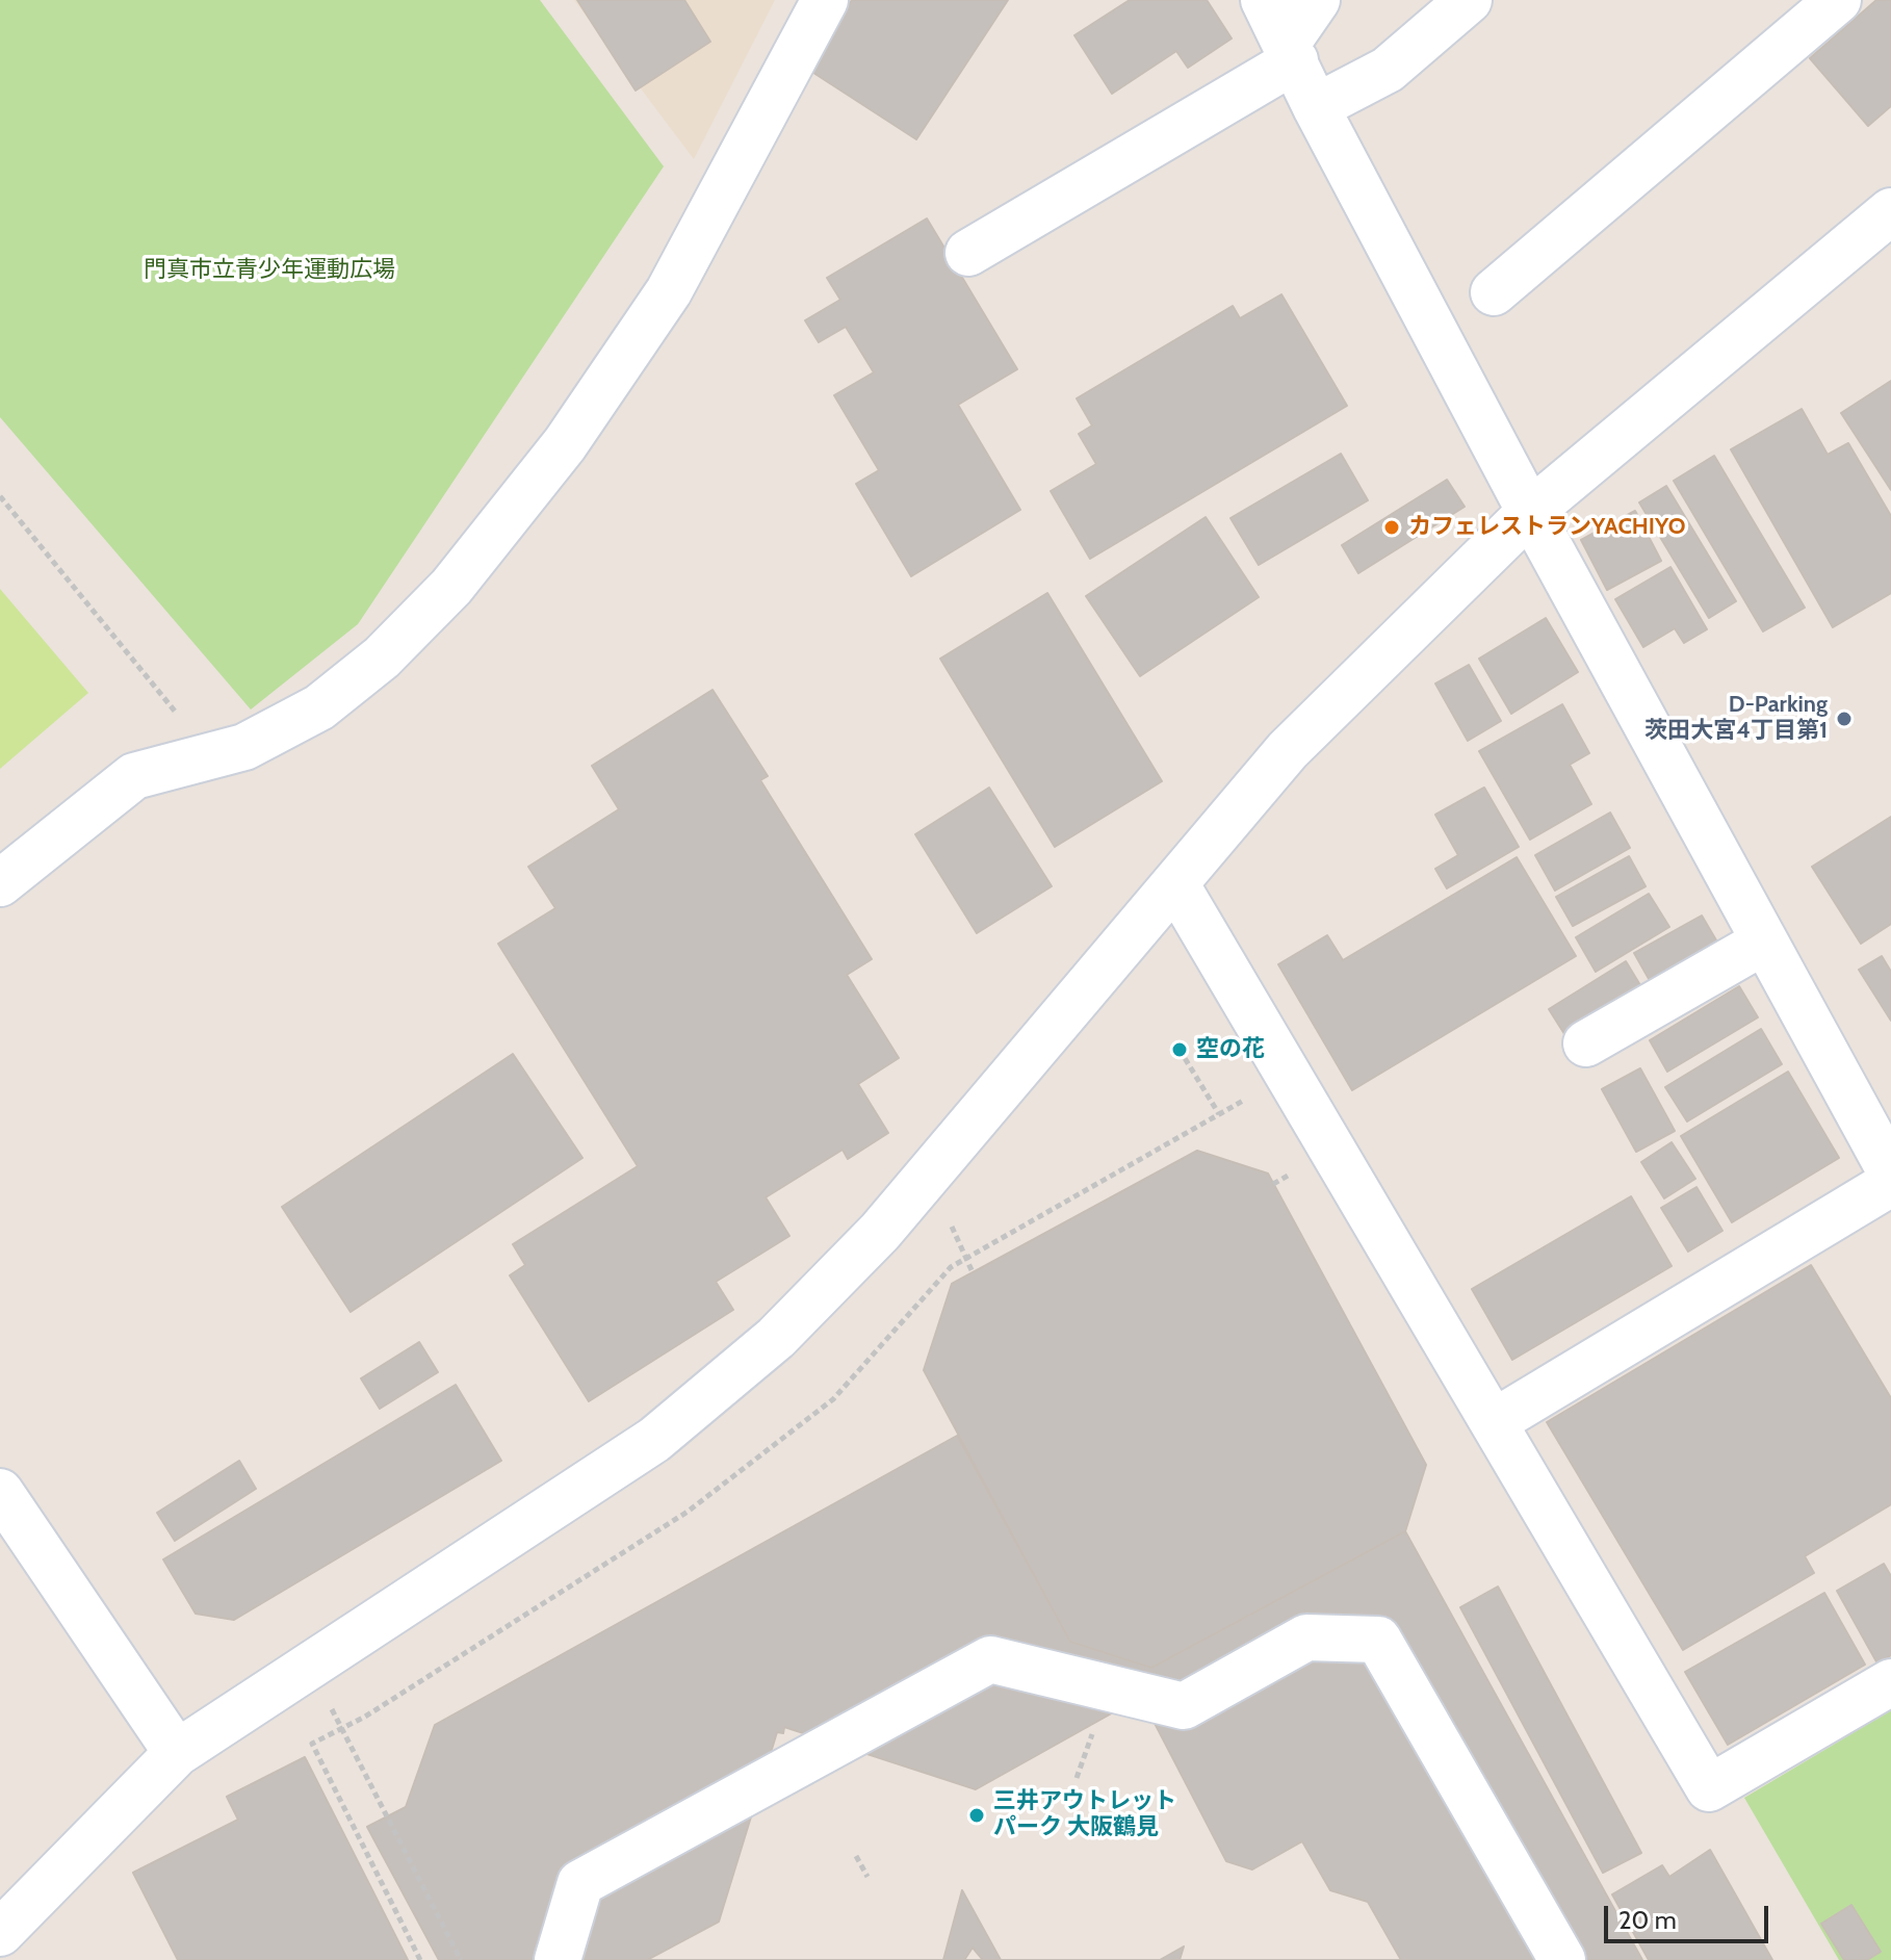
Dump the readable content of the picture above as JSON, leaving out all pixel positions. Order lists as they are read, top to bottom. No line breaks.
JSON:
{"parks":["門真市立青少年運動広場"],"places":["カフェレストランYACHIYO","D-Parking 茨田大宮4丁目第1","空の花","三井アウトレット パーク 大阪鶴見"],"scale_bar":"20 m"}
